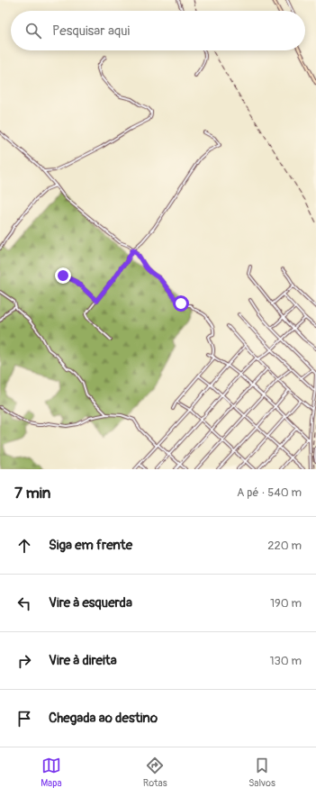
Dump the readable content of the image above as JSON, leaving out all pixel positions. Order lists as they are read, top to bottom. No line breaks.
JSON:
{"page":{"search":"Pesquisar aqui","heading":["7 min","A pé · 540 m"],"list":[["Siga em frente","220 m"],["Vire à esquerda","190 m"],["Vire à direita","130 m"],"Chegada ao destino"],"nav":["Mapa","Rotas","Salvos"]}}
